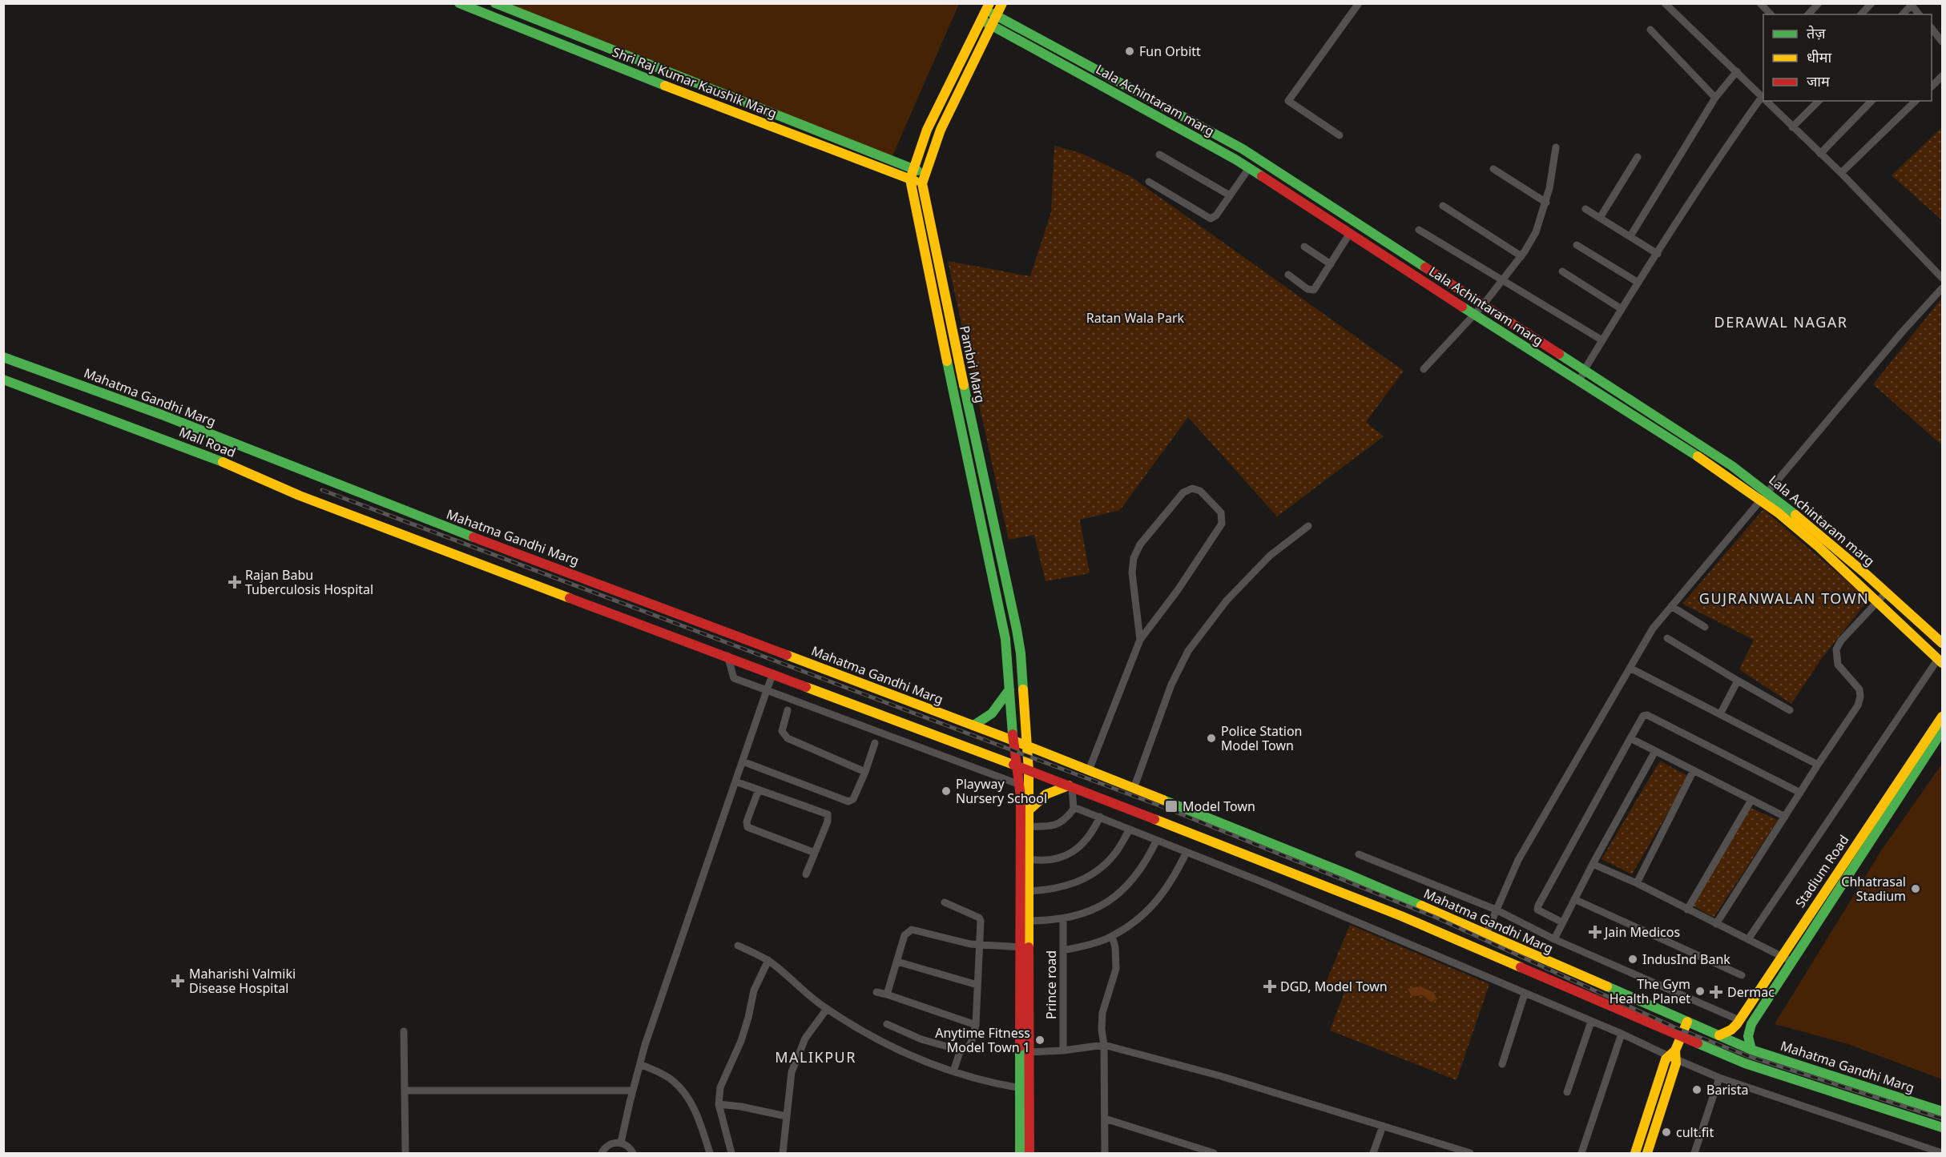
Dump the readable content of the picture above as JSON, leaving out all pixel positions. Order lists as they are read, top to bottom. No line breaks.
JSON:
{"streets":{"street":["Shri Raj Kumar Kaushik Marg","Lala Achintaram marg","Pambri Marg","Mahatma Gandhi Marg","Mall Road","Stadium Road","Prince road"]},"crossings":[["Shri Raj Kumar Kaushik Marg","Pambri Marg"],["Lala Achintaram marg","Pambri Marg"],["Pambri Marg","Mahatma Gandhi Marg"],["Mahatma Gandhi Marg","Mall Road"],["Mahatma Gandhi Marg","Stadium Road"]],"districts":["DERAWAL NAGAR","GUJRANWALAN TOWN","MALIKPUR"],"parks":["Ratan Wala Park"],"places":{"other":["Fun Orbitt","Police Station Model Town","Playway Nursery School","Chhatrasal Stadium","IndusInd Bank","The Gym Health Planet","Anytime Fitness Model Town 1","Barista","cult.fit"],"health":["Rajan Babu Tuberculosis Hospital","Jain Medicos","Maharishi Valmiki Disease Hospital","DGD, Model Town","Dermac"],"transit":["Model Town"]},"legend":["तेज़","धीमा","जाम"]}
